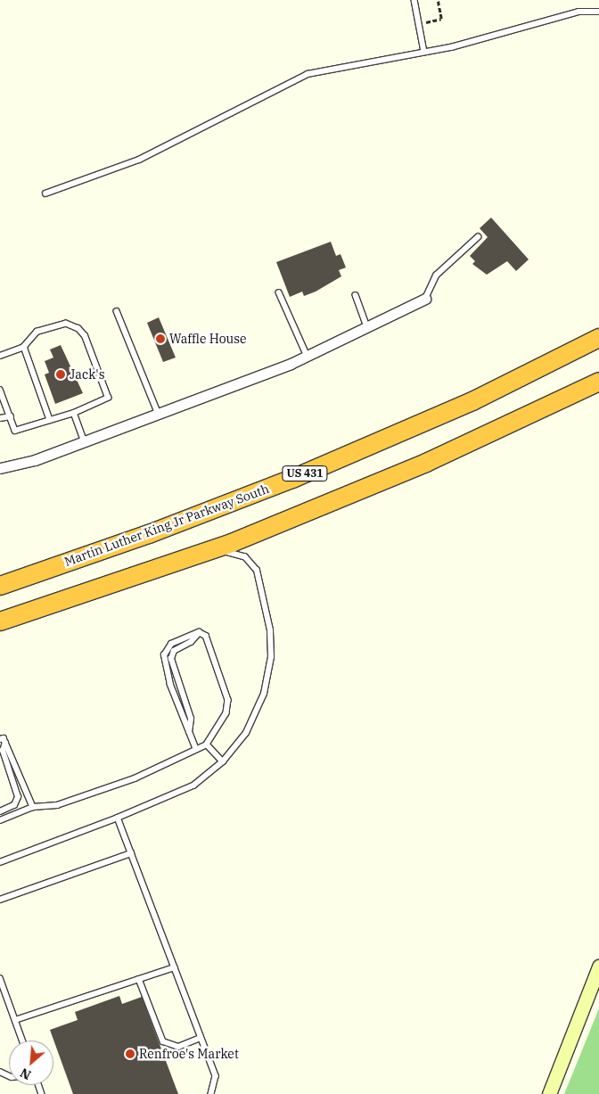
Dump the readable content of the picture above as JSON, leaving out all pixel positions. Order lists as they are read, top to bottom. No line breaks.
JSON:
{"streets":{"highway":["US 431","Martin Luther King Jr Parkway South"]},"places":["Waffle House","Jack's","Renfroe's Market"],"north":"bottom left"}
